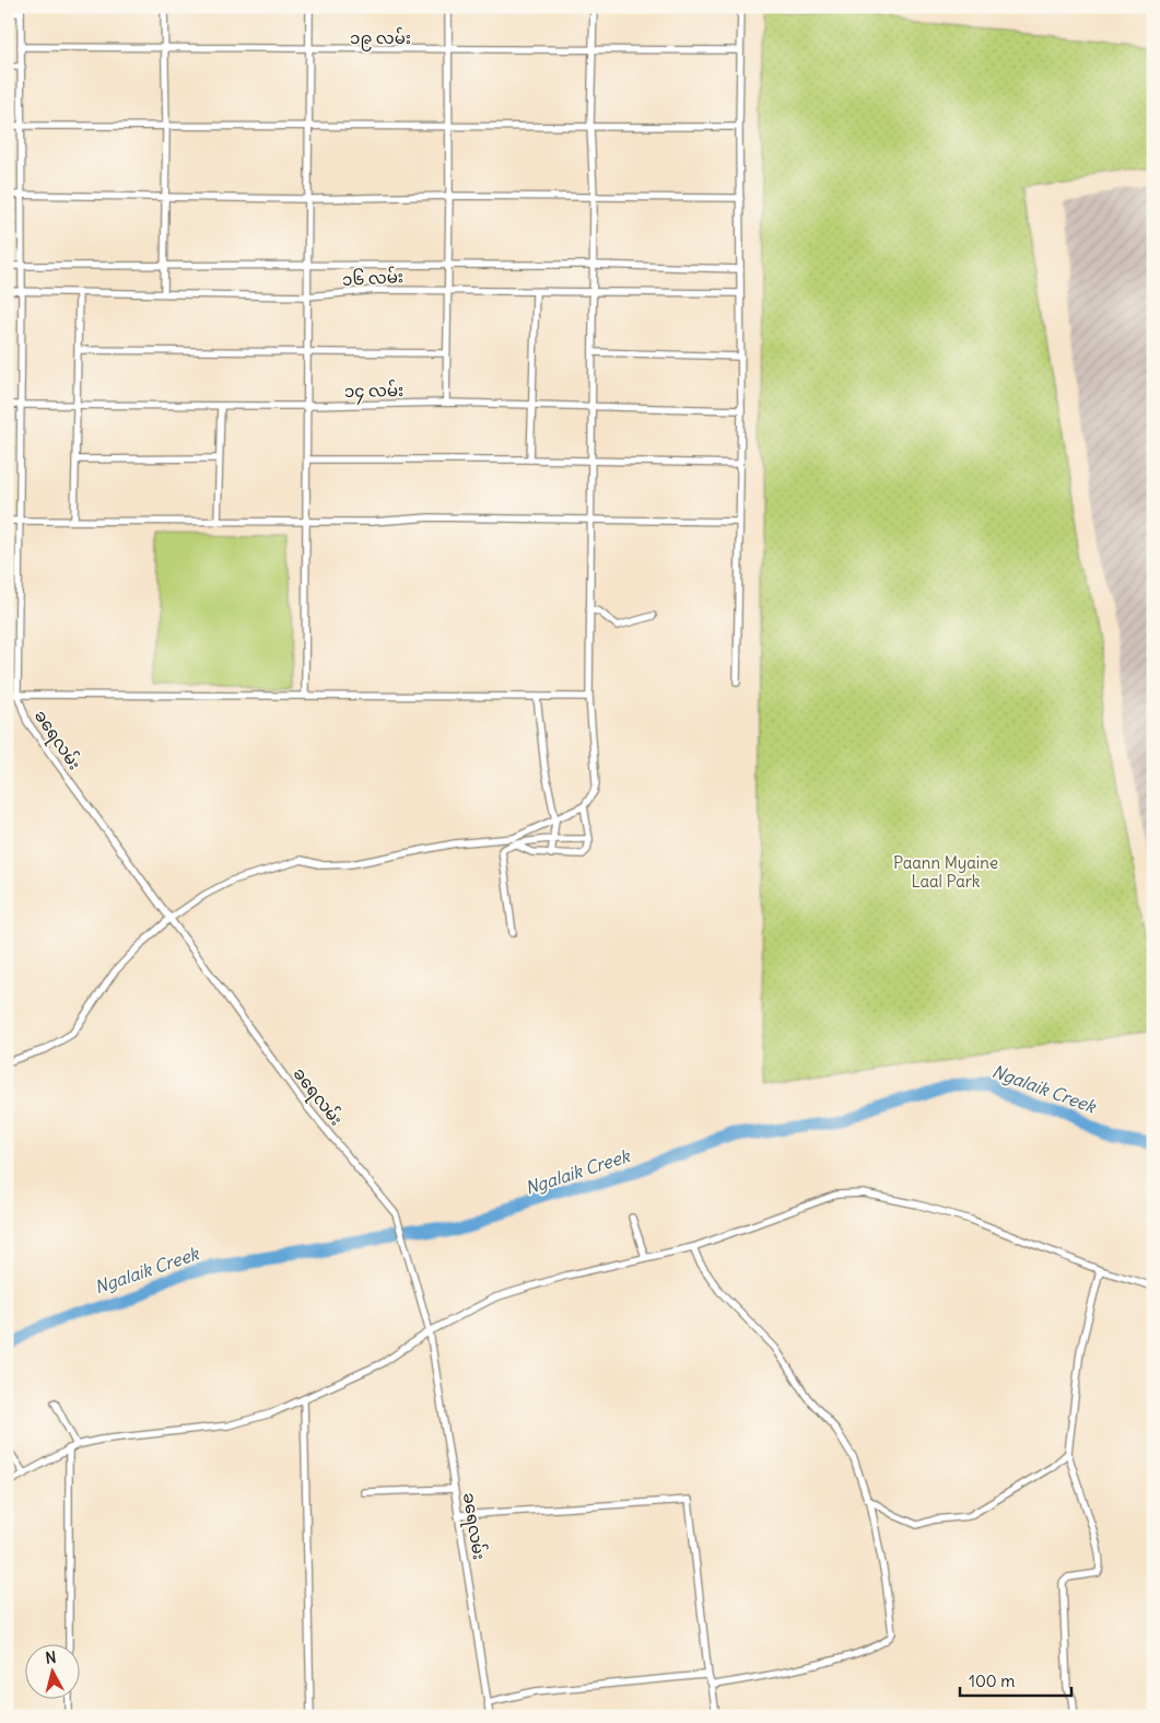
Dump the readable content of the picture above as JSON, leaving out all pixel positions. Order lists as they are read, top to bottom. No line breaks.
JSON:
{"streets":{"street":["၁၉ လမ်း","၁၆ လမ်း","၁၄ လမ်း","ခရေလမ်း"]},"crossings":[["၁၉ လမ်း","ခရေလမ်း"],["၁၆ လမ်း","ခရေလမ်း"],["၁၄ လမ်း","ခရေလမ်း"]],"water":["Ngalaik Creek"],"parks":["Paann Myaine Laal Park"],"scale_bar":"100 m","north":"top"}
